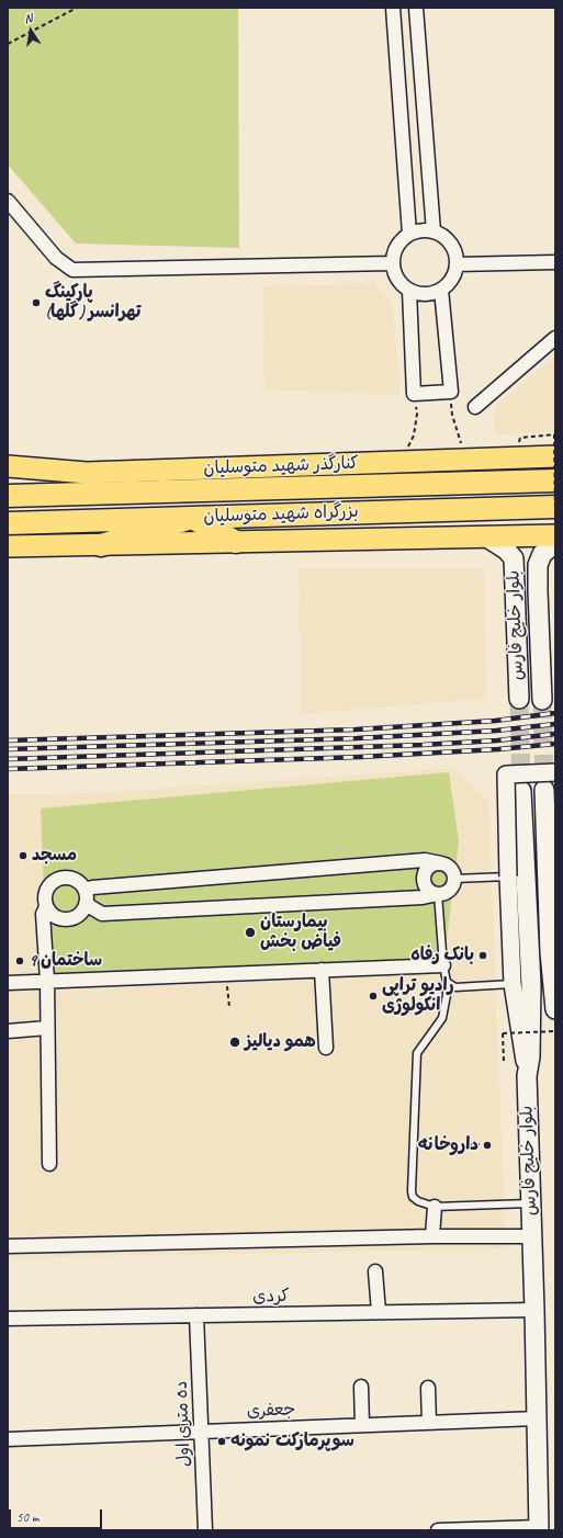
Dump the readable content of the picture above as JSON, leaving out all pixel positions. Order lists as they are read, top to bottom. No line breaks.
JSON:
{"streets":{"highway":["بزرگراه شهید متوسلیان"],"main road":["کنارگذر شهید متوسلیان","بلوار خلیج فارس"],"street":["کردی","جعفری","ده متری اول"]},"crossings":[["بلوار خلیج فارس","کردی"],["بلوار خلیج فارس","جعفری"],["کردی","ده متری اول"],["جعفری","ده متری اول"]],"places":["پارکینگ تهرانسر (گلها)","مسجد","بیمارستان فیاض بخش","بانک رفاه","ساختمان 9","رادیو تراپی انکولوژی","همو دیالیز","داروخانه","سوپرمارکت نمونه"],"scale_bar":"50 m","north":"top"}
